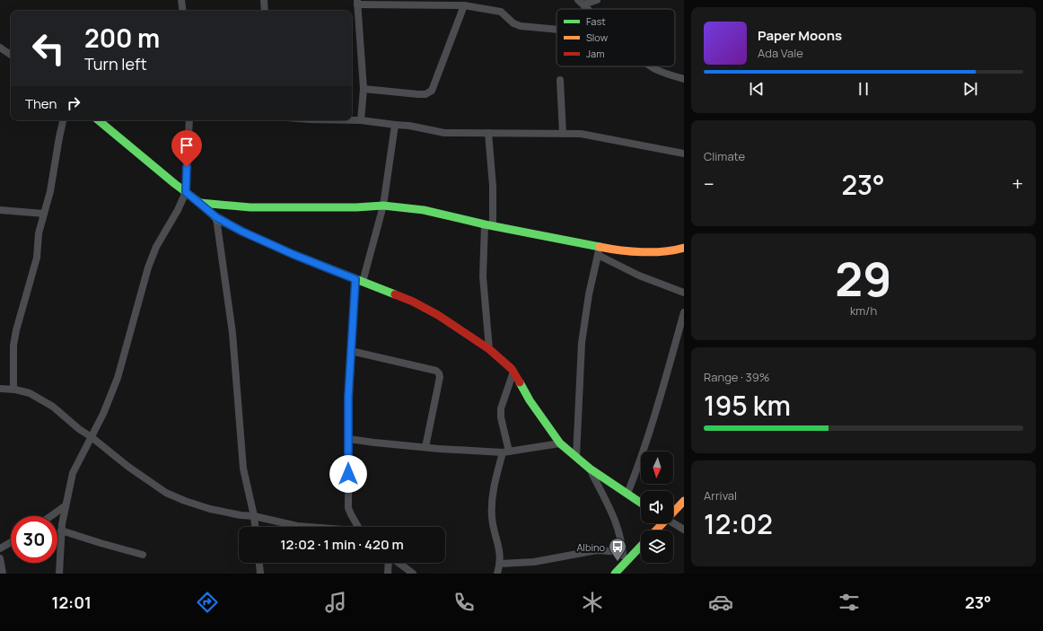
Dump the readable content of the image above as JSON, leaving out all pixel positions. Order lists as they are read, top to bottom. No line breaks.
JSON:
{"places":{"bus stop":["Albino"]},"legend":["Fast","Slow","Jam"],"north":"bottom","page":{"turn":["200 m","Turn left"],"song":["Paper Moons","Ada Vale"],"then":"Then","tile":["Climate",["29","km/h"],["Range · 39%","195 km"],["Arrival","12:02"]],"heat":["−","23°","+"],"limit":"30","trip":"12:02 · 1 min · 420 m","tabs":["12:01","23°"]}}
